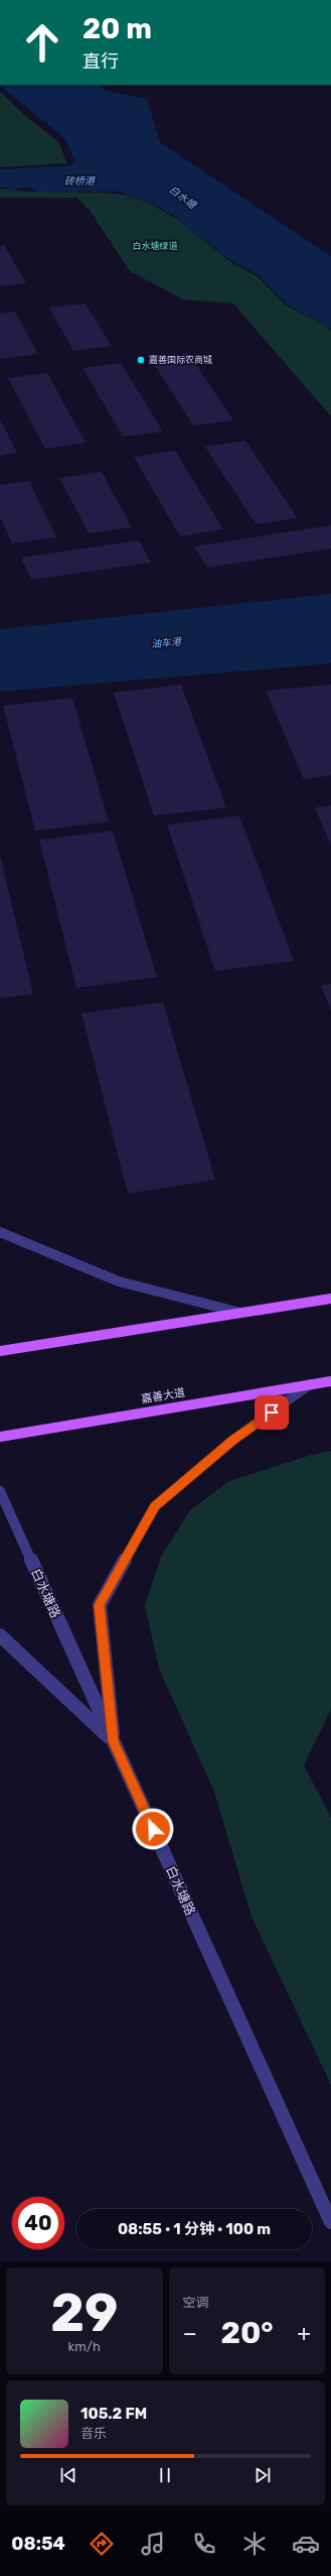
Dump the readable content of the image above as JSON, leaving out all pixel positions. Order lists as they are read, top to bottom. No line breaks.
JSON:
{"streets":{"main road":["嘉善大道"],"street":["白水塘路"]},"water":["砖桥港","白水塘","油车港"],"parks":["白水塘绿道"],"places":["嘉善国际农商城"],"page":{"turn":["20 m","直行"],"limit":"40","trip":"08:55 · 1 分钟 · 100 m","tile":[["29","km/h"],"空调"],"heat":["−","20°","+"],"song":["105.2 FM","音乐"],"tabs":"08:54"}}
